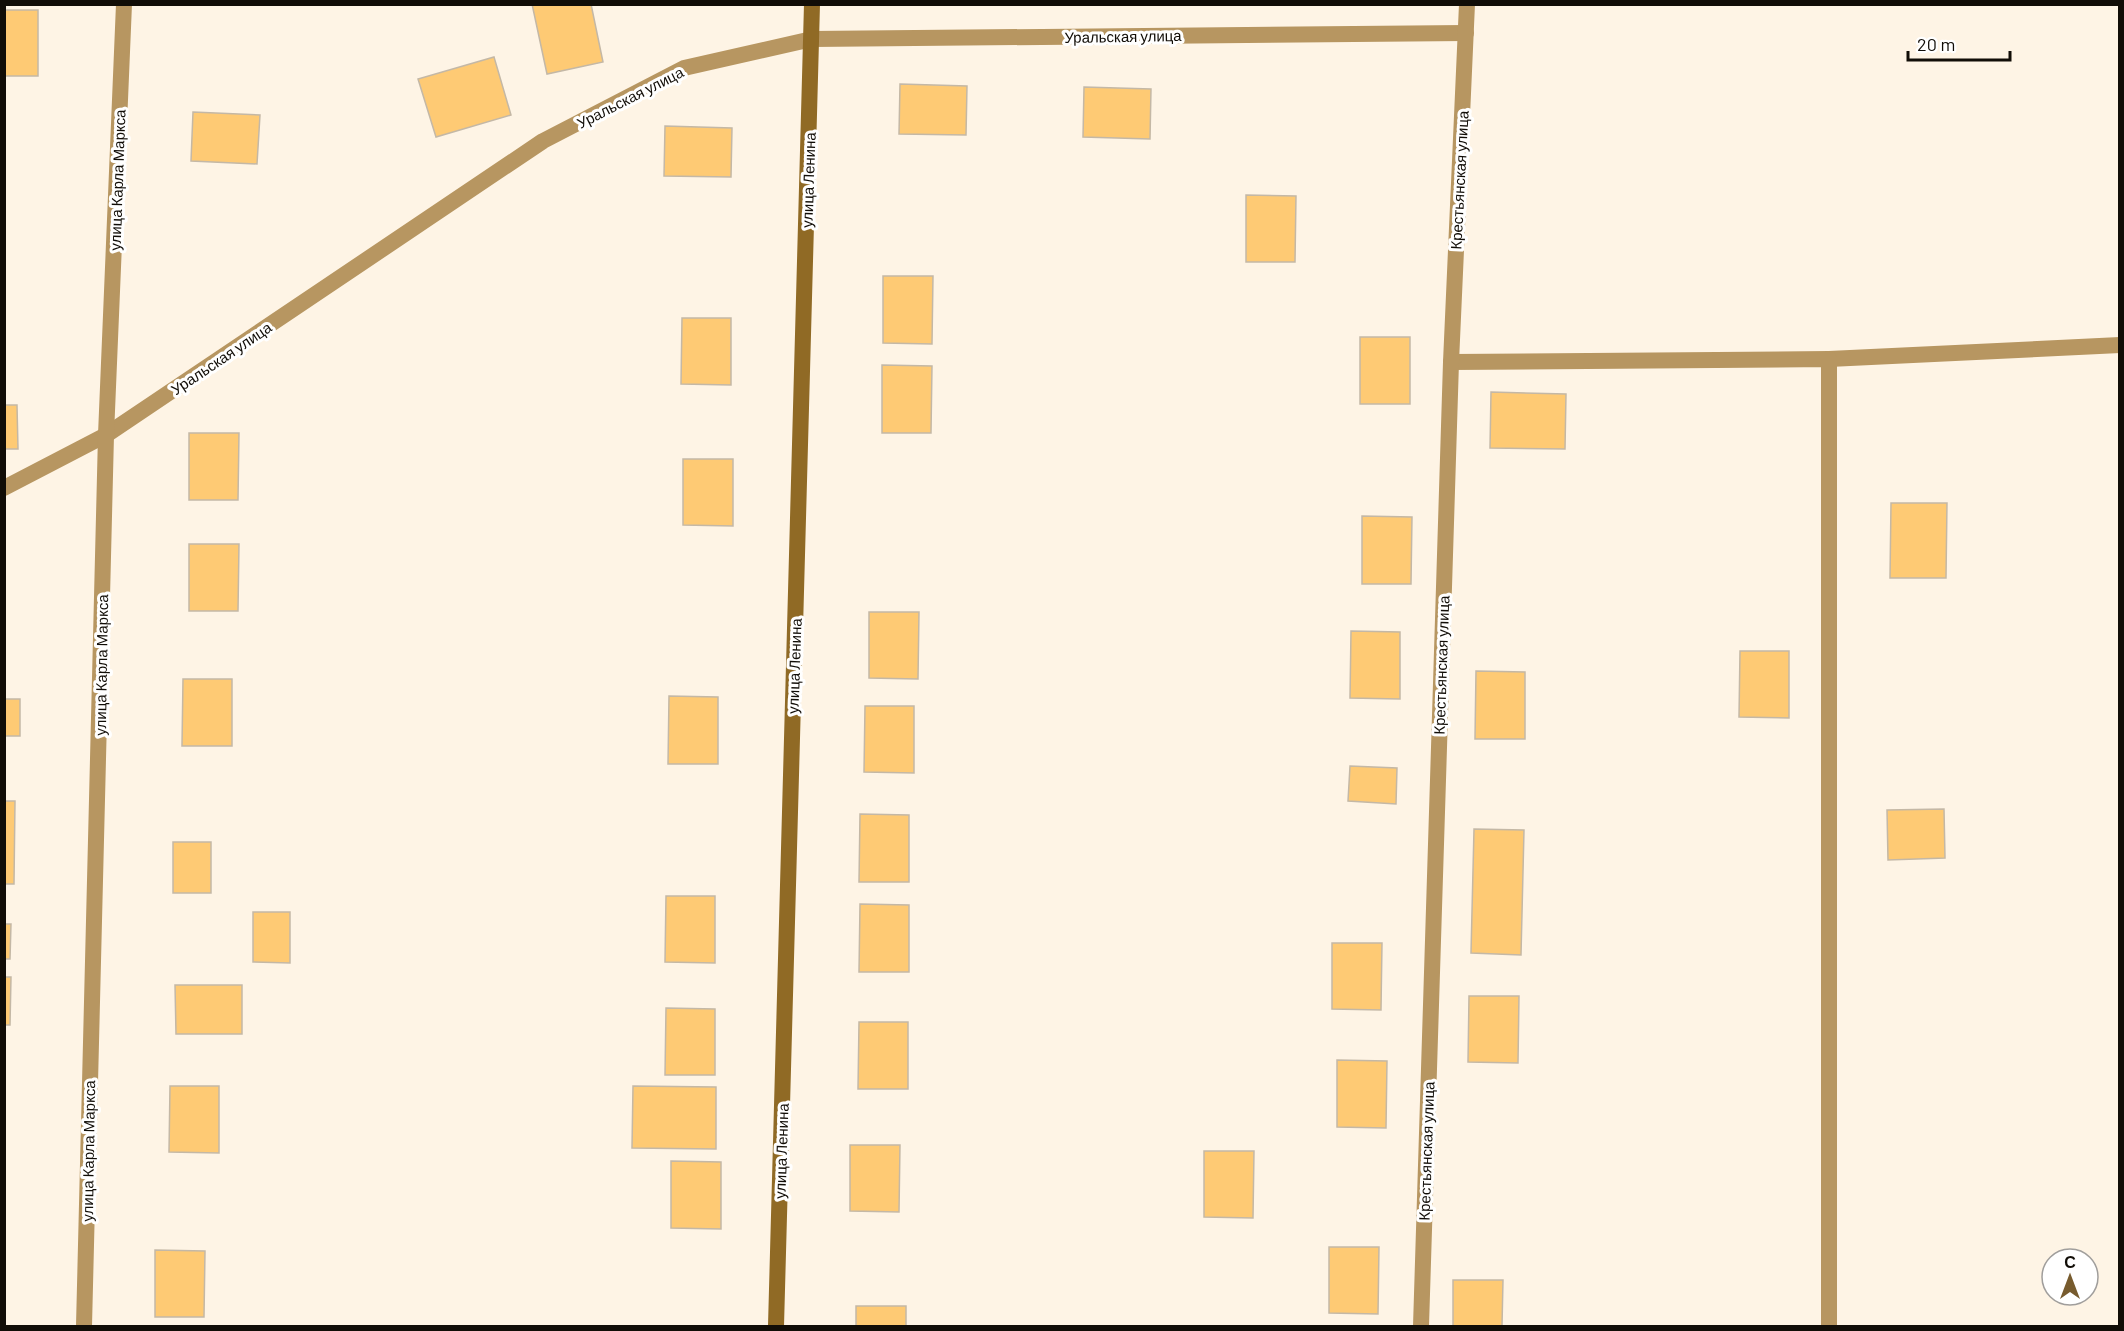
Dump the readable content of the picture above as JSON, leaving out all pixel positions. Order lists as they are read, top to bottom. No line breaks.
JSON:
{"streets":{"main road":["улица Ленина"],"street":["Уральская улица","улица Карла Маркса","Крестьянская улица"]},"crossings":[["Уральская улица","улица Карла Маркса"],["Уральская улица","улица Ленина"],["Уральская улица","Крестьянская улица"]],"scale_bar":"20 m","north":"top"}
